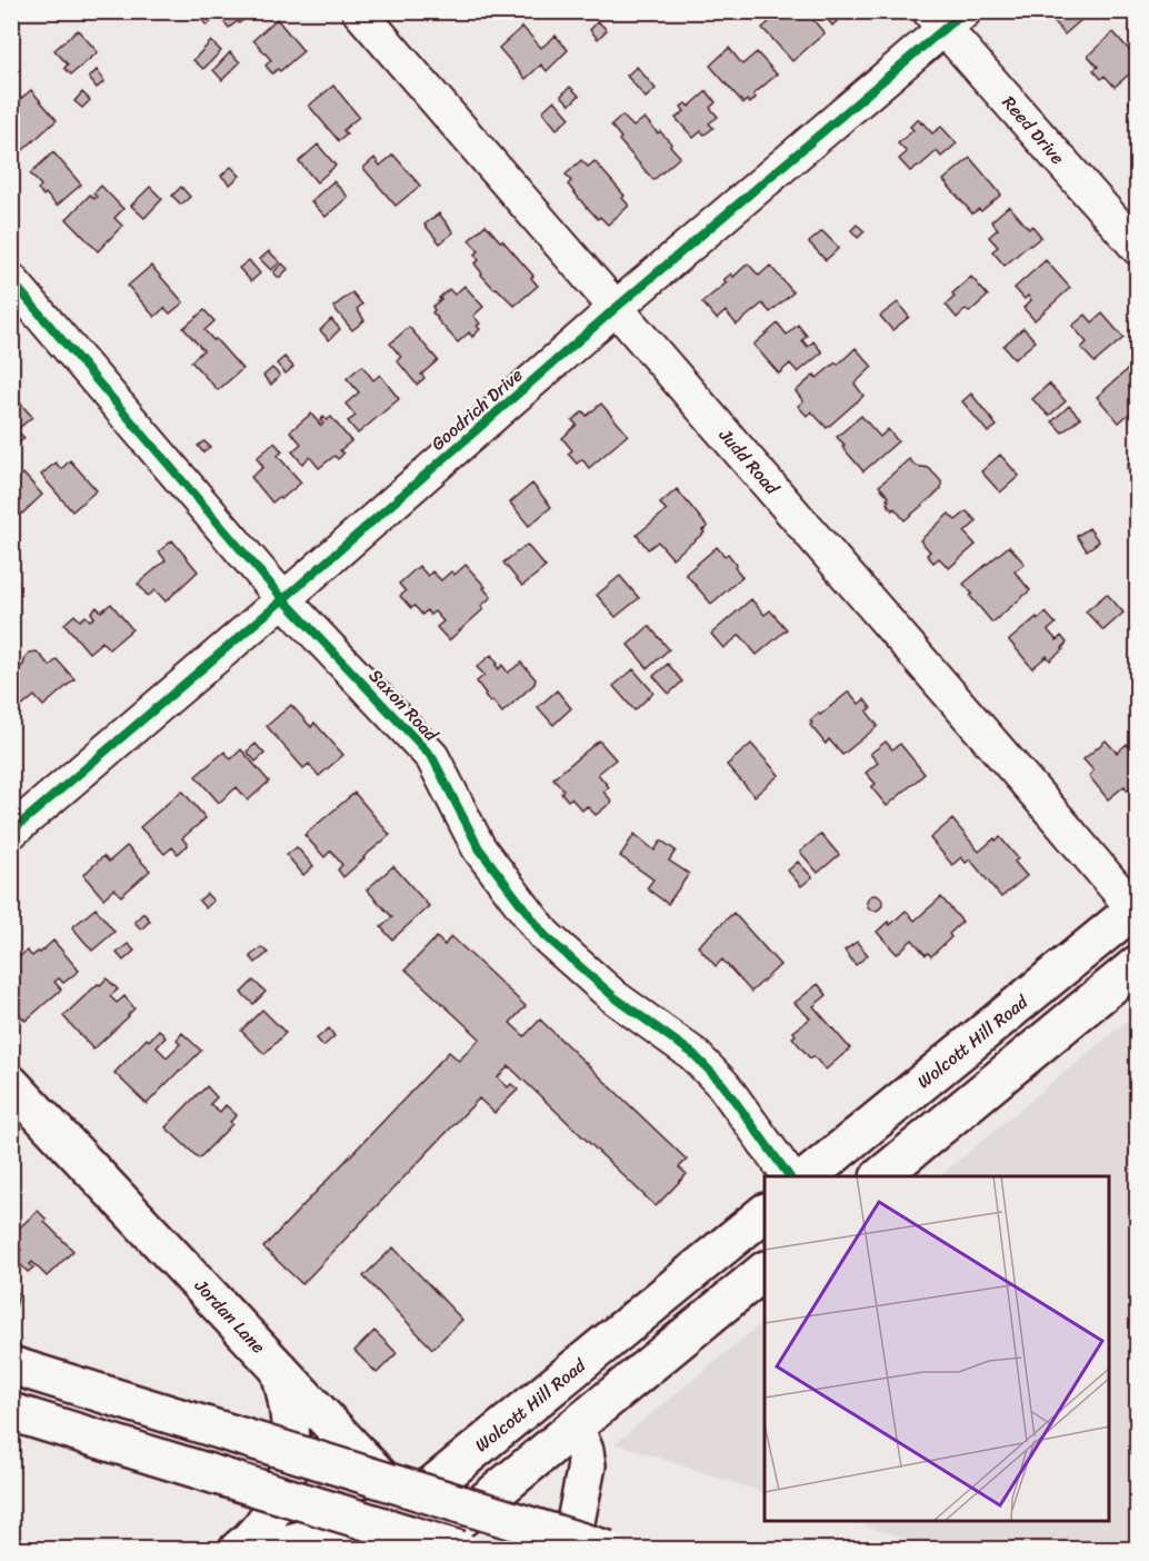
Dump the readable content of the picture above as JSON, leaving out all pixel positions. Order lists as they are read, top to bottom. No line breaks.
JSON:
{"streets":{"main road":["Wolcott Hill Road","Jordan Lane"],"street":["Reed Drive","Goodrich Drive","Judd Road","Saxon Road"]},"crossings":[["Reed Drive","Goodrich Drive"],["Goodrich Drive","Judd Road"],["Goodrich Drive","Saxon Road"],["Judd Road","Wolcott Hill Road"],["Wolcott Hill Road","Jordan Lane"]]}
